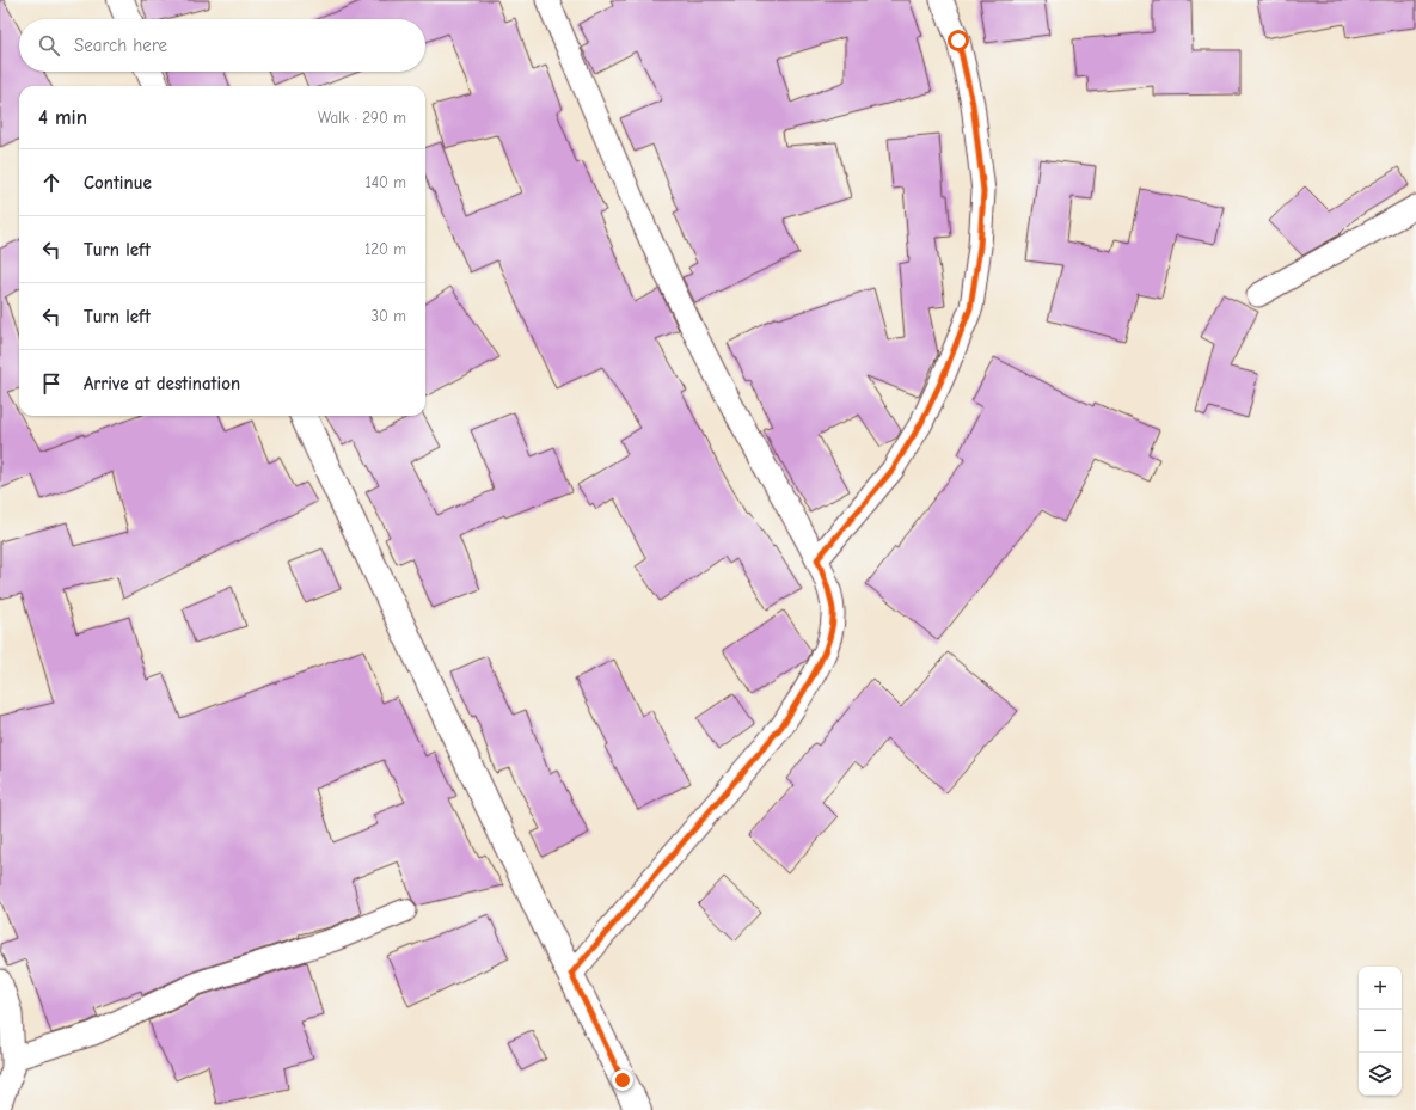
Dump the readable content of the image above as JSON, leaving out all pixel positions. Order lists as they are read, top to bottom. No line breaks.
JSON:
{"page":{"search":"Search here","heading":["4 min","Walk · 290 m"],"list":[["Continue","140 m"],["Turn left","120 m"],["Turn left","30 m"],"Arrive at destination"],"map_buttons":["+","−"]}}
